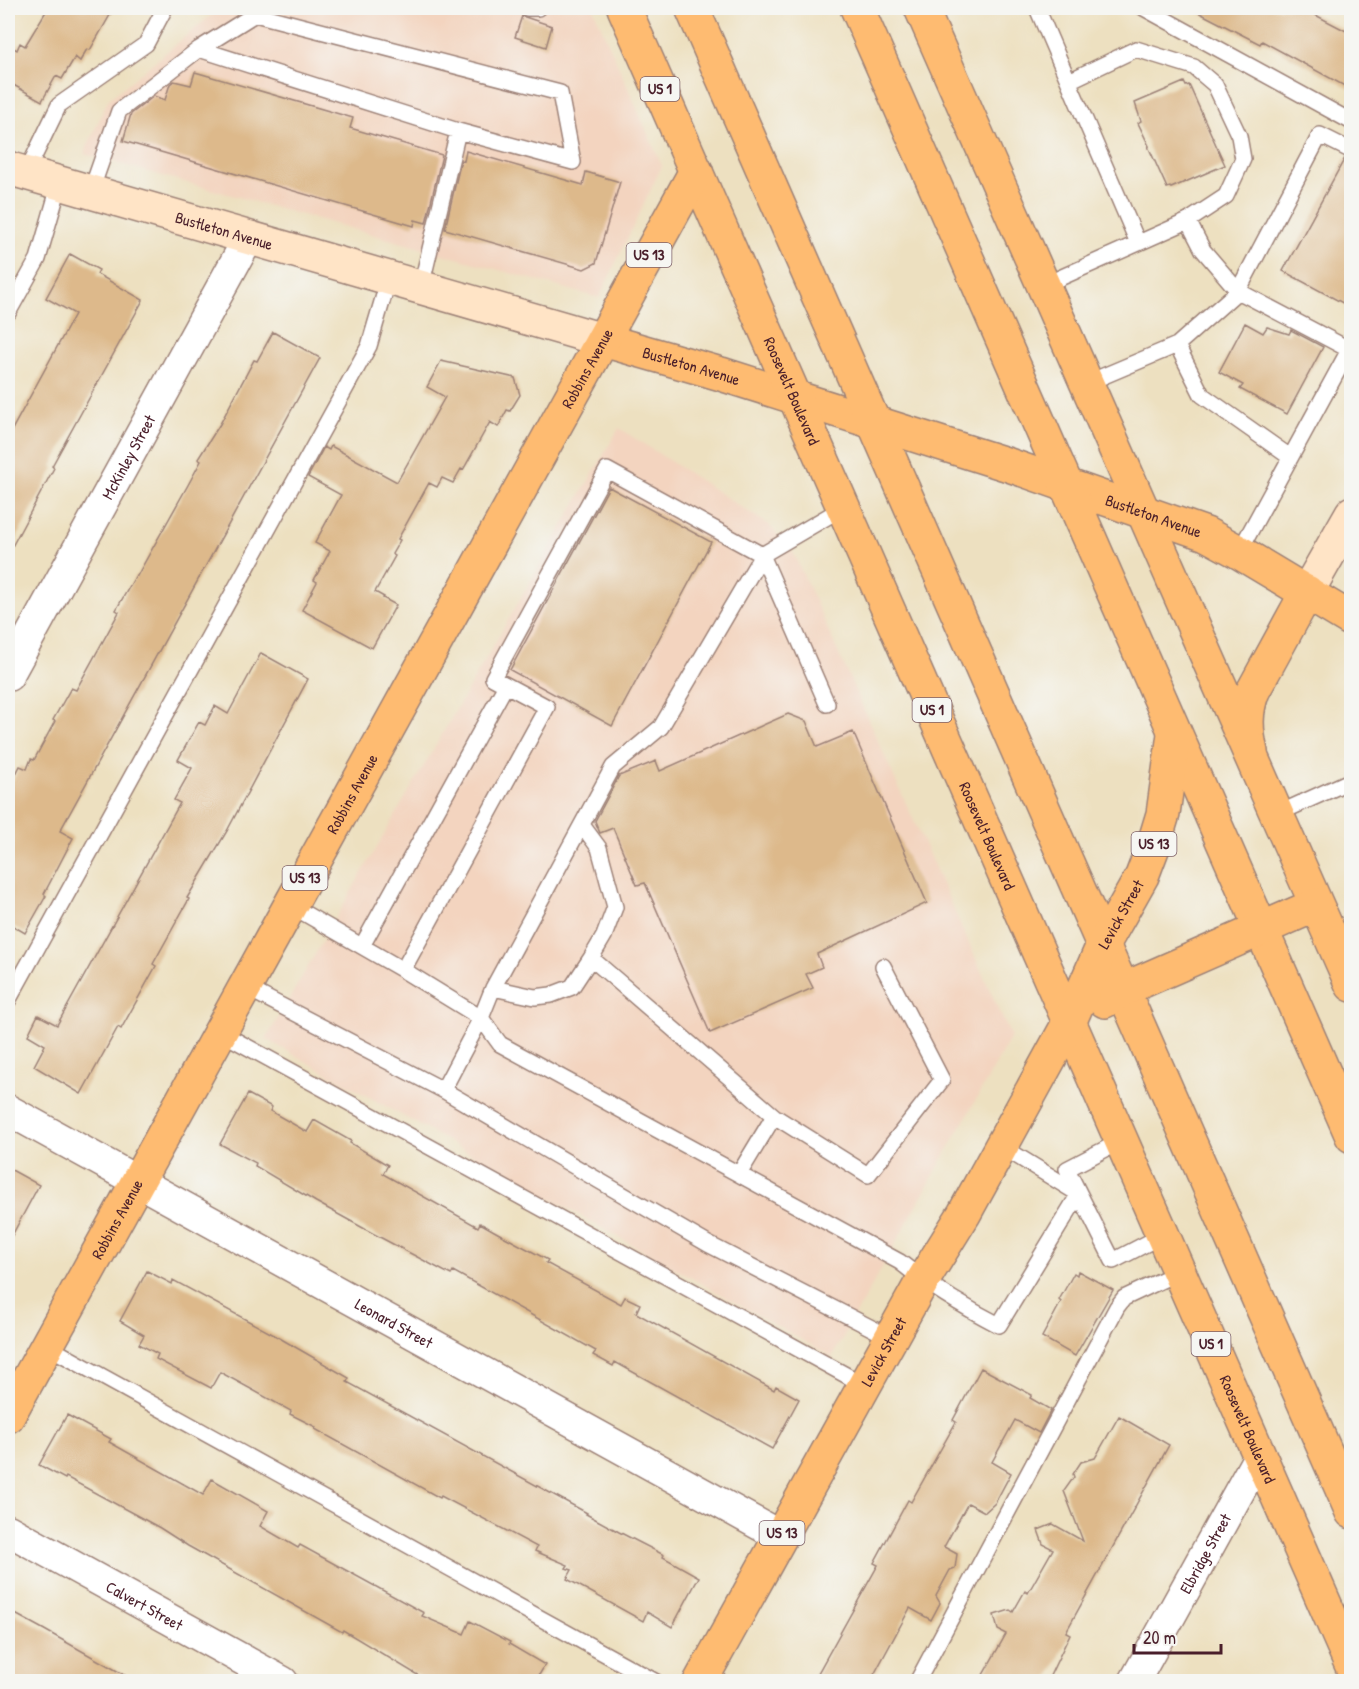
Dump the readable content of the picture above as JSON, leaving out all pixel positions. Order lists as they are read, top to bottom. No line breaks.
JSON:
{"streets":{"main road":["US 1","Bustleton Avenue","US 13","Robbins Avenue","Roosevelt Boulevard","Levick Street"],"street":["McKinley Street","Leonard Street","Elbridge Street","Calvert Street"]},"crossings":[["Bustleton Avenue","Robbins Avenue"],["Bustleton Avenue","Roosevelt Boulevard"],["Bustleton Avenue","McKinley Street"],["Robbins Avenue","Roosevelt Boulevard"],["Robbins Avenue","Leonard Street"],["Roosevelt Boulevard","Levick Street"],["Roosevelt Boulevard","Elbridge Street"],["Levick Street","Leonard Street"]],"scale_bar":"20 m"}
